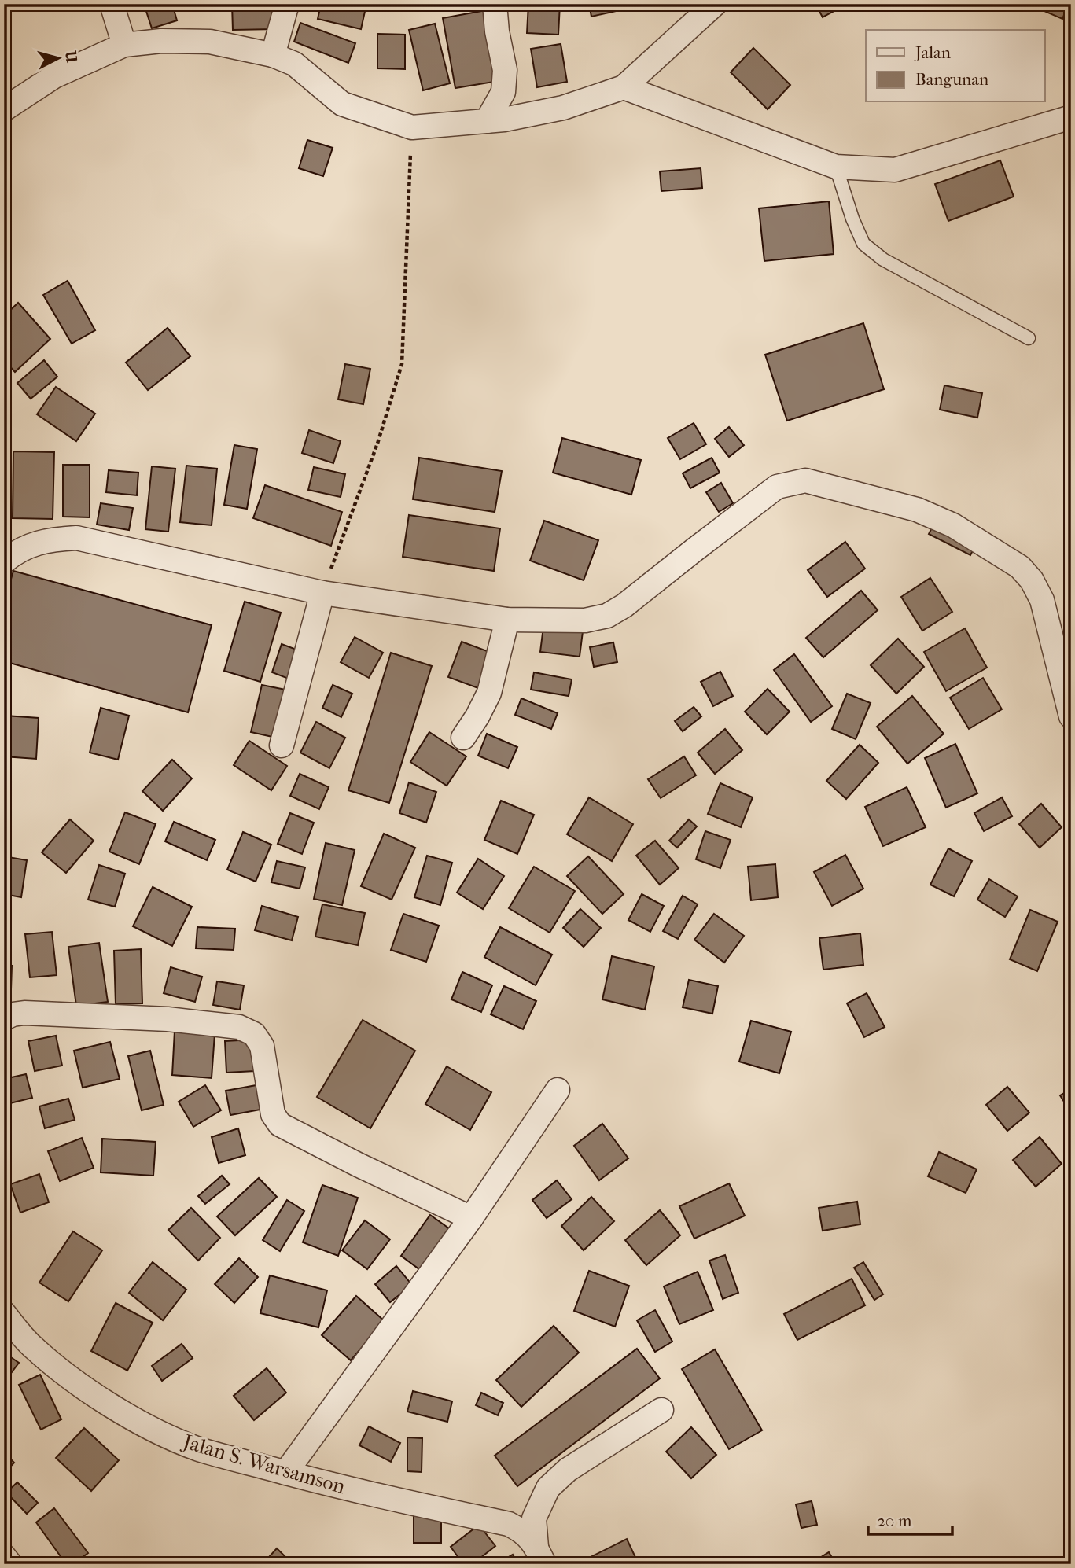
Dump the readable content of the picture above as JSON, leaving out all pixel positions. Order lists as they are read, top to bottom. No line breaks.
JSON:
{"streets":{"street":["Jalan S. Warsamson"]},"legend":["Jalan","Bangunan"],"scale_bar":"20 m","north":"right"}
